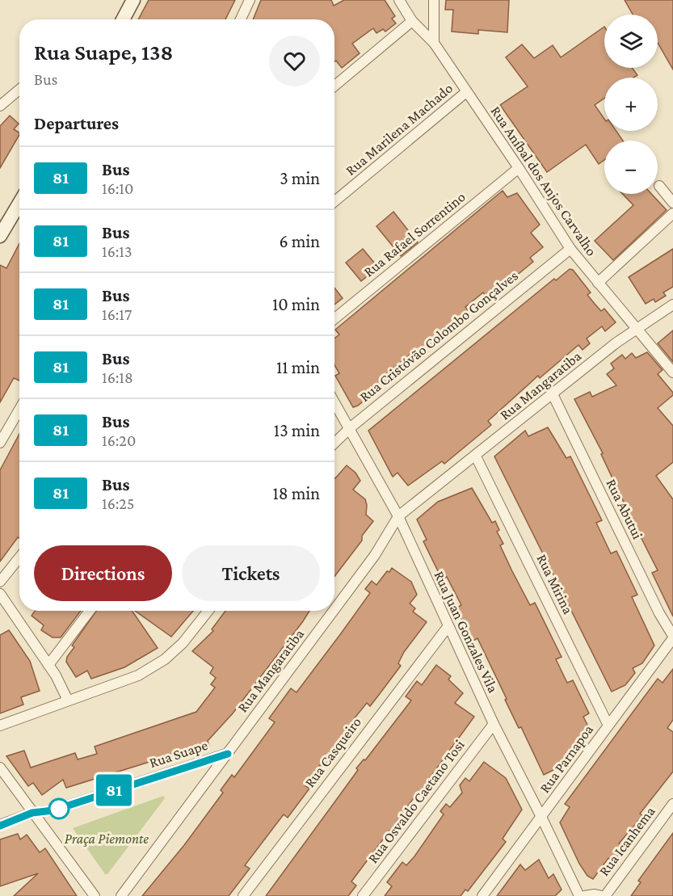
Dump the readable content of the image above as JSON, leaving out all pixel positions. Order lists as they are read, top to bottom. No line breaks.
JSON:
{"streets":{"street":["Rua Marilena Machado","Rua Aníbal dos Anjos Carvalho","Rua Rafael Sorrentino","Rua Cristóvão Colombo Gonçalves","Rua Mangaratiba","Rua Abutui","Rua Mirina","Rua Juan Gonzales Vila","Rua Casqueiro","Rua Suape","Rua Parnapoa","Rua Osvaldo Caetano Tosi","Rua Icanhema"]},"crossings":[["Rua Marilena Machado","Rua Aníbal dos Anjos Carvalho"],["Rua Aníbal dos Anjos Carvalho","Rua Rafael Sorrentino"],["Rua Aníbal dos Anjos Carvalho","Rua Cristóvão Colombo Gonçalves"],["Rua Aníbal dos Anjos Carvalho","Rua Mangaratiba"],["Rua Cristóvão Colombo Gonçalves","Rua Juan Gonzales Vila"],["Rua Mangaratiba","Rua Abutui"],["Rua Mangaratiba","Rua Mirina"],["Rua Mangaratiba","Rua Juan Gonzales Vila"],["Rua Mangaratiba","Rua Suape"],["Rua Abutui","Rua Parnapoa"],["Rua Mirina","Rua Parnapoa"],["Rua Juan Gonzales Vila","Rua Casqueiro"],["Rua Juan Gonzales Vila","Rua Parnapoa"],["Rua Juan Gonzales Vila","Rua Osvaldo Caetano Tosi"]],"parks":["Praça Piemonte"],"lines":["bus line 81"],"page":{"on_map":"81","map_buttons":["+","−"],"heading":[["Rua Suape, 138","Bus"],"Departures"],"list":[{"mark":"81","name":"Bus","note":"16:10","value":"3 min"},{"mark":"81","name":"Bus","note":"16:13","value":"6 min"},{"mark":"81","name":"Bus","note":"16:17","value":"10 min"},{"mark":"81","name":"Bus","note":"16:18","value":"11 min"},{"mark":"81","name":"Bus","note":"16:20","value":"13 min"},{"mark":"81","name":"Bus","note":"16:25","value":"18 min"}],"buttons":["Directions","Tickets"]}}
